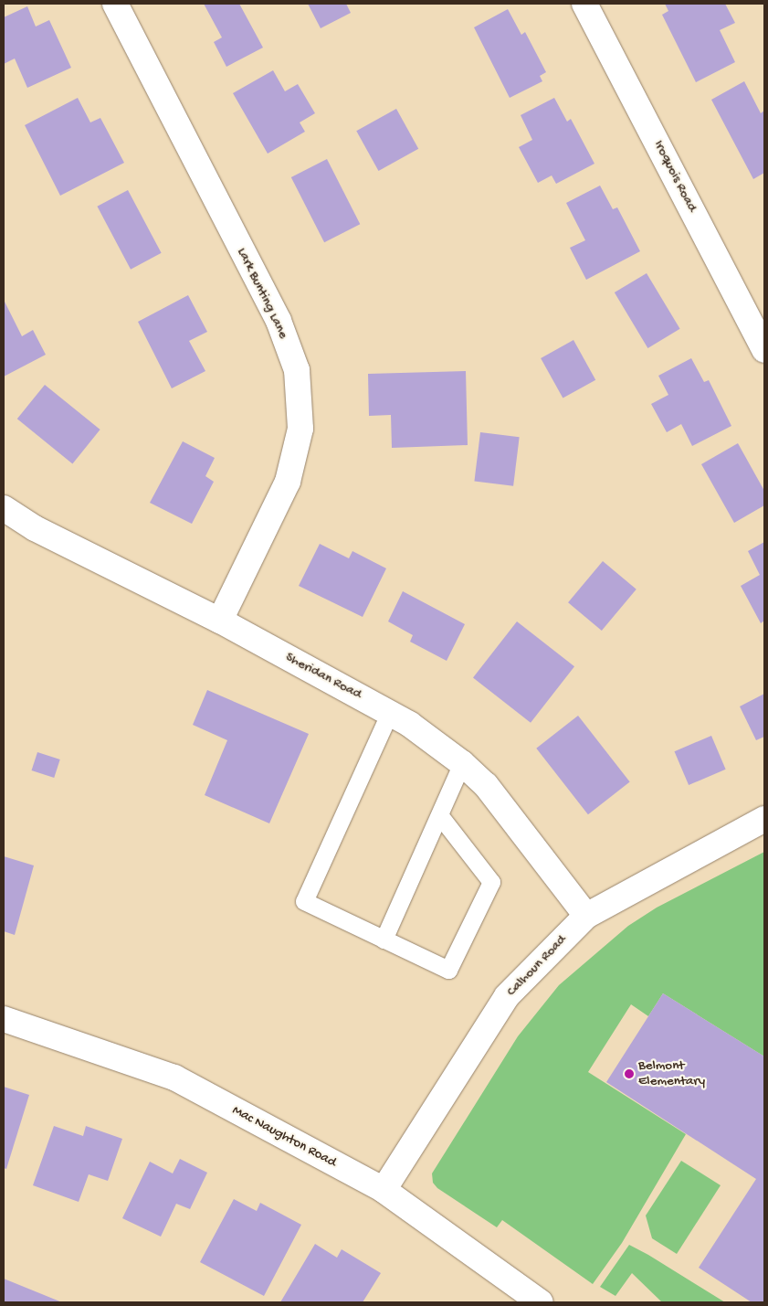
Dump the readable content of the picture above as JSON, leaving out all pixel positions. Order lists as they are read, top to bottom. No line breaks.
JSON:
{"streets":{"street":["Iroquois Road","Lark Bunting Lane","Sheridan Road","Calhoun Road","Mac Naughton Road"]},"crossings":[["Lark Bunting Lane","Sheridan Road"],["Sheridan Road","Calhoun Road"],["Calhoun Road","Mac Naughton Road"]],"places":["Belmont Elementary"]}
